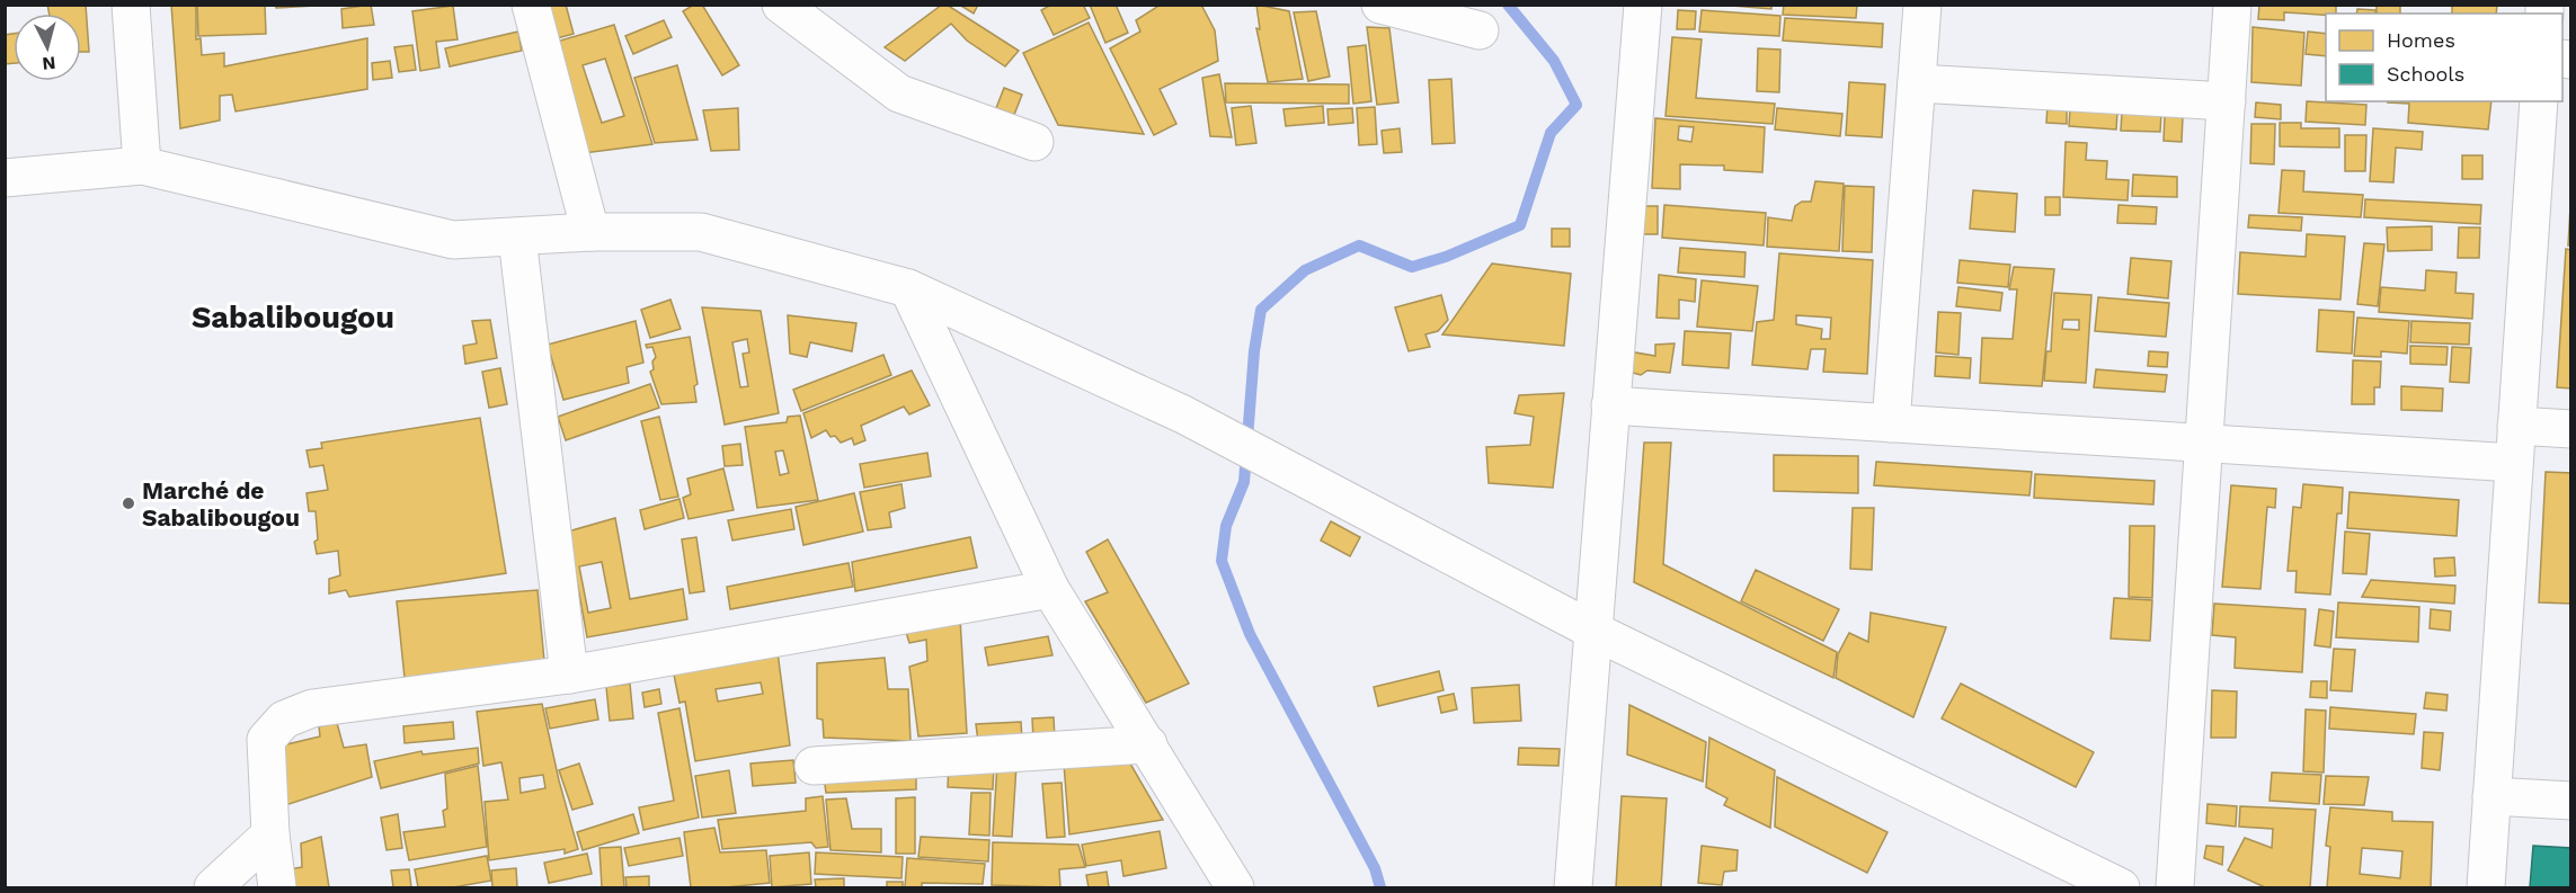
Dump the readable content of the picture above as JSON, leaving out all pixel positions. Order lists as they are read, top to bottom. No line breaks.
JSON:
{"districts":["Sabalibougou"],"places":["Marché de Sabalibougou"],"legend":["Homes","Schools"],"north":"bottom"}
